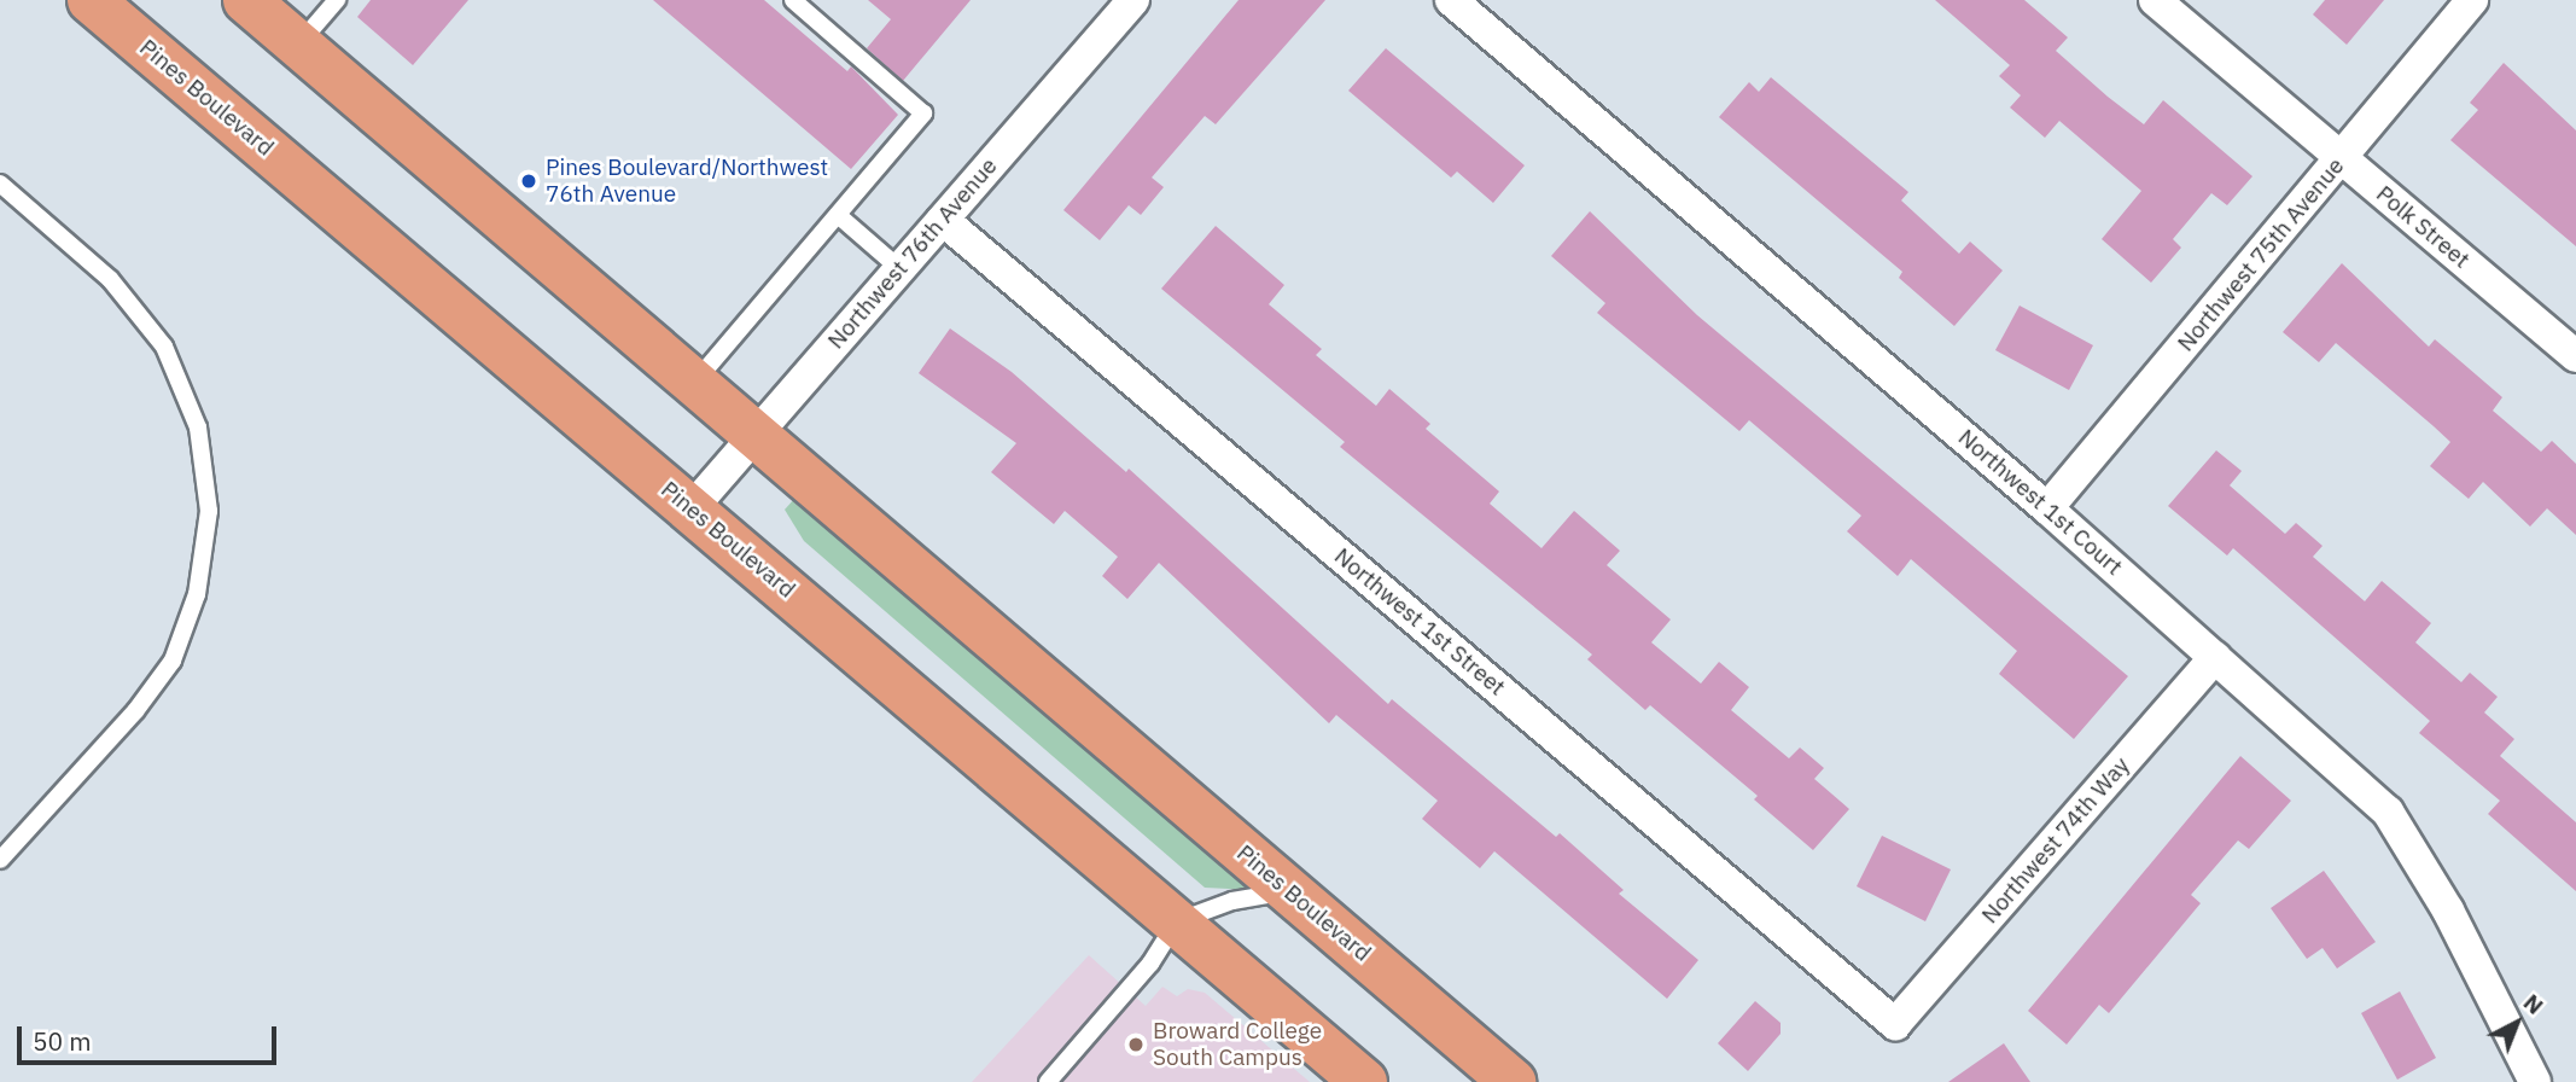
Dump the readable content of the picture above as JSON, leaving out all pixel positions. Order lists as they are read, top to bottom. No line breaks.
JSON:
{"streets":{"highway":["Pines Boulevard"],"street":["Polk Street","Northwest 76th Avenue","Northwest 75th Avenue","Northwest 1st Court","Northwest 1st Street","Northwest 74th Way"]},"crossings":[["Pines Boulevard","Northwest 76th Avenue"],["Polk Street","Northwest 75th Avenue"],["Northwest 76th Avenue","Northwest 1st Street"],["Northwest 75th Avenue","Northwest 1st Court"],["Northwest 1st Court","Northwest 74th Way"],["Northwest 1st Street","Northwest 74th Way"]],"places":["Pines Boulevard/Northwest 76th Avenue","Broward College South Campus"],"scale_bar":"50 m","north":"top right"}
